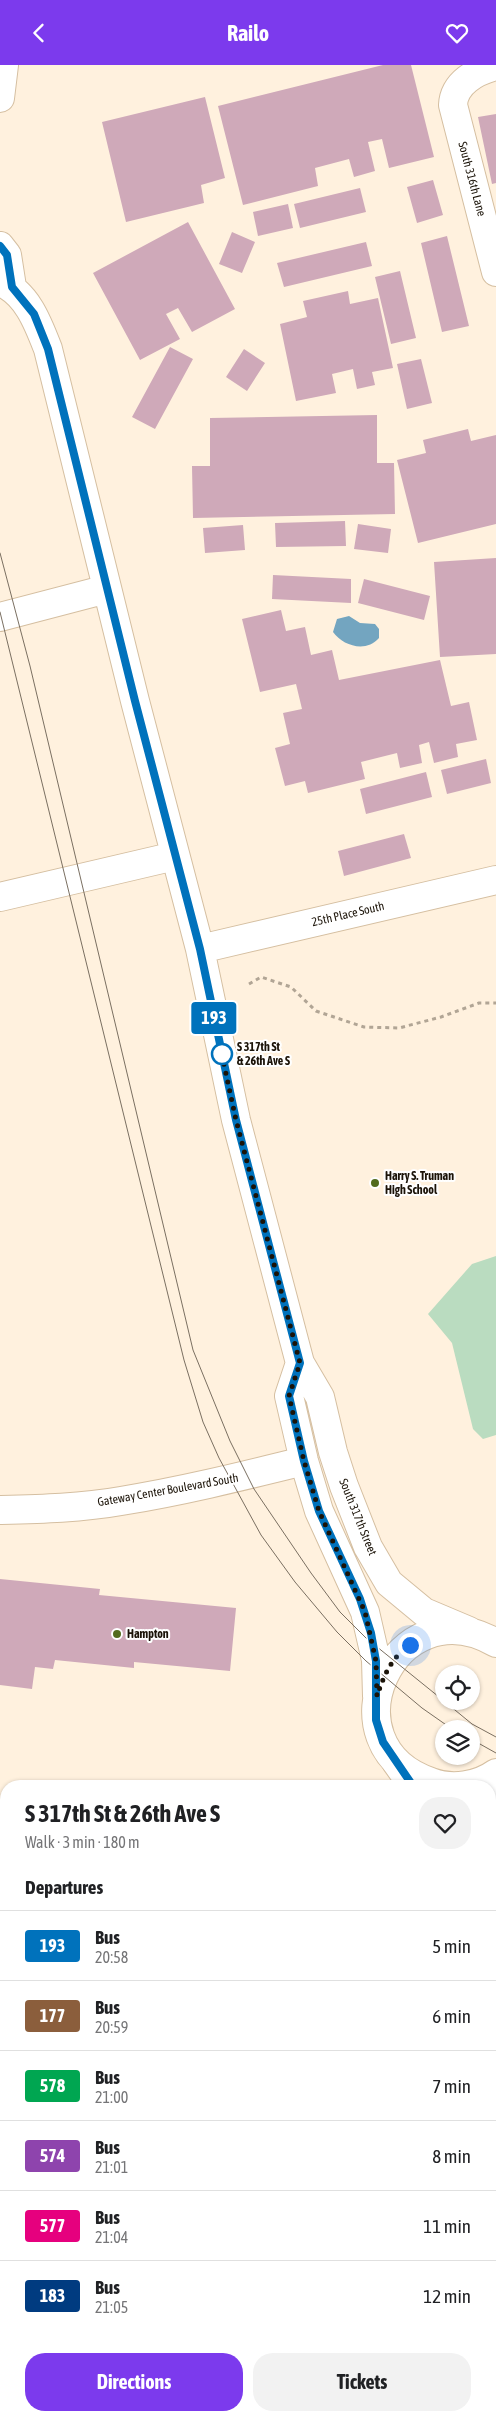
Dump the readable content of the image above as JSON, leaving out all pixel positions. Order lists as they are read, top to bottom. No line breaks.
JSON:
{"streets":{"main road":["South 316th Lane","25th Place South","Gateway Center Boulevard South","South 317th Street"]},"crossings":[["25th Place South","South 317th Street"]],"places":["S 317th St & 26th Ave S","Harry S. Truman High School","Hampton"],"lines":["bus line 193"],"page":{"header":"Railo","on_map":"193","heading":[["S 317th St & 26th Ave S","Walk · 3 min · 180 m"],"Departures"],"list":[{"mark":"193","name":"Bus","note":"20:58","value":"5 min"},{"mark":"177","name":"Bus","note":"20:59","value":"6 min"},{"mark":"578","name":"Bus","note":"21:00","value":"7 min"},{"mark":"574","name":"Bus","note":"21:01","value":"8 min"},{"mark":"577","name":"Bus","note":"21:04","value":"11 min"},{"mark":"183","name":"Bus","note":"21:05","value":"12 min"}],"buttons":["Directions","Tickets"]}}
